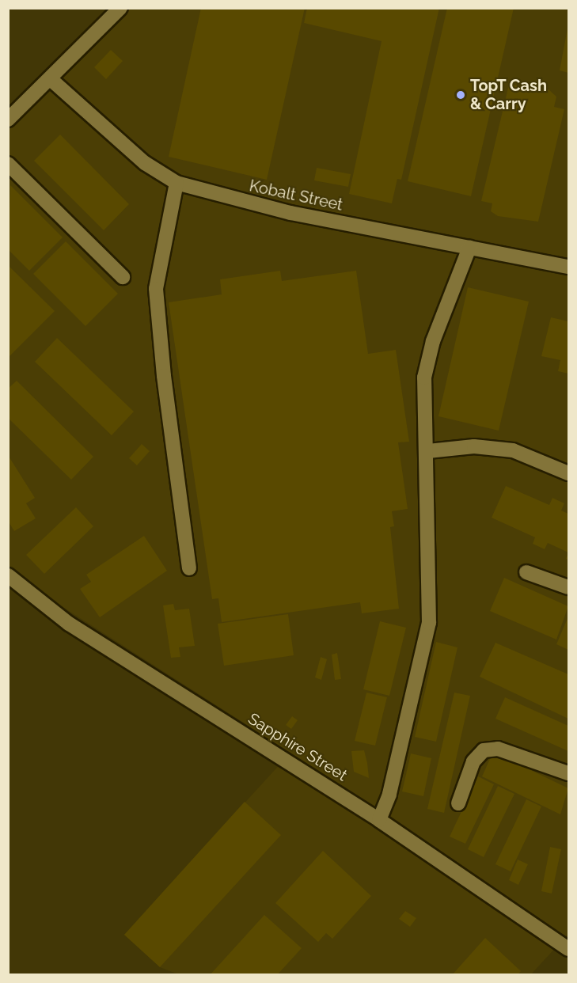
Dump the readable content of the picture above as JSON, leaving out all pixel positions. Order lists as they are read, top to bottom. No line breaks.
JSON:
{"streets":{"lane":["Kobalt Street","Sapphire Street"]},"places":["TopT Cash & Carry"]}
